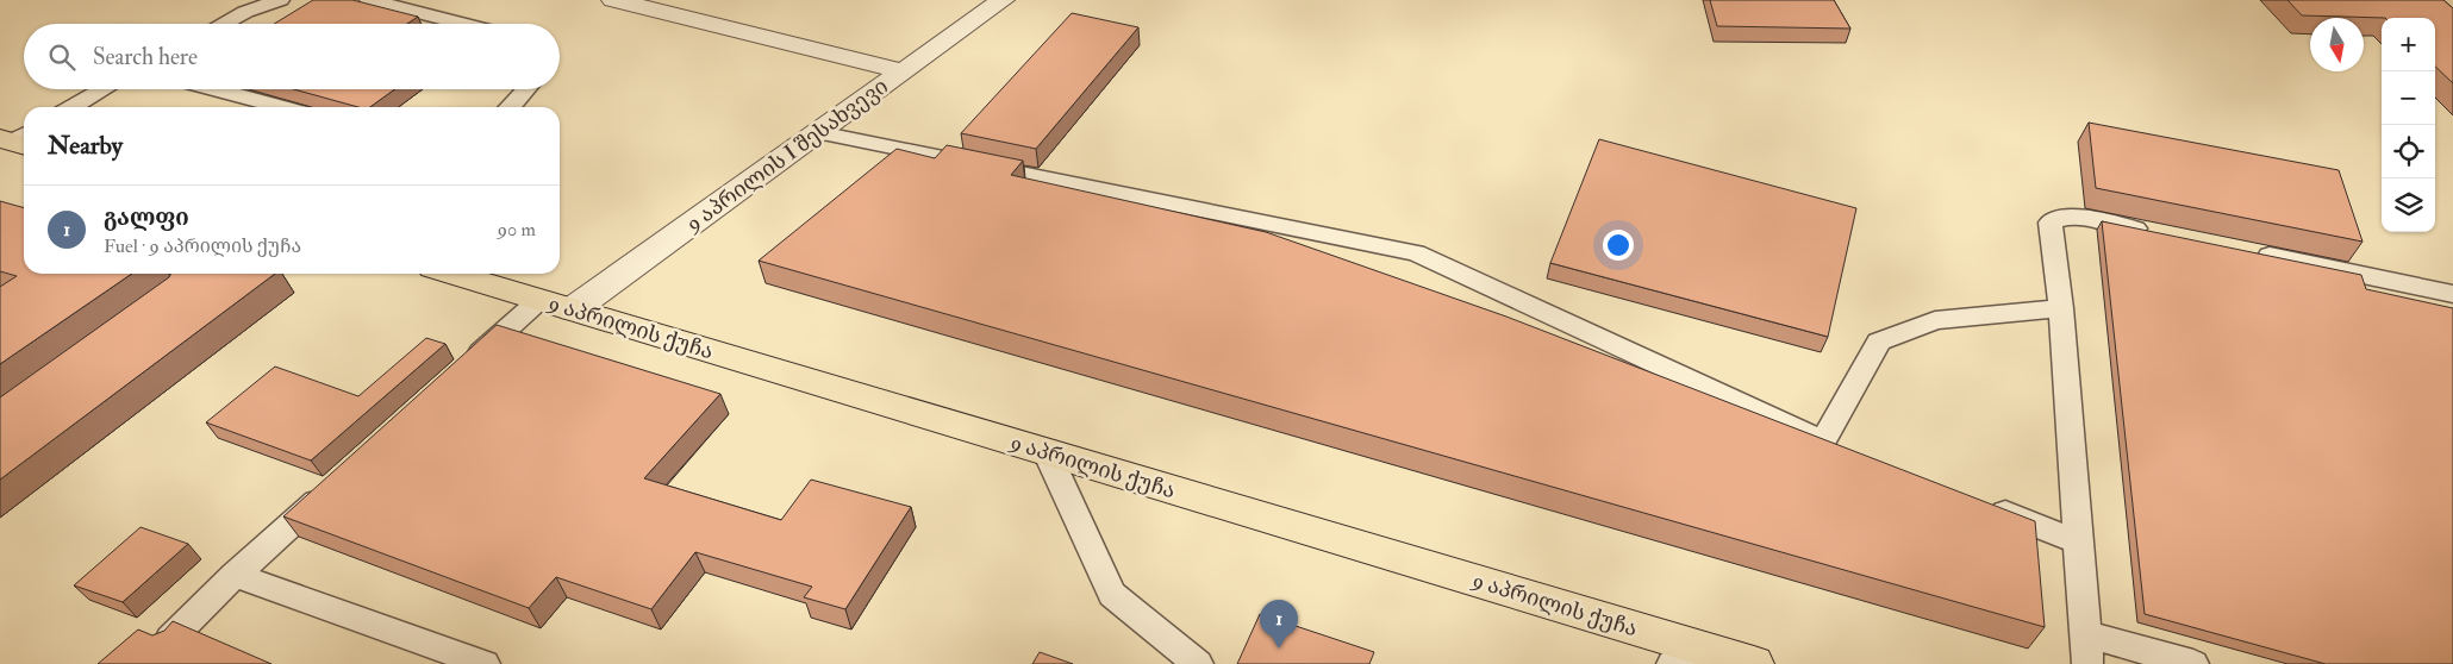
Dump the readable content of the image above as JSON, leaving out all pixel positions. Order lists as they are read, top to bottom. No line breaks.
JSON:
{"streets":{"main road":["9 აპრილის ქუჩა"],"street":["9 აპრილის I შესახვევი"]},"crossings":[["9 აპრილის I შესახვევი","9 აპრილის ქუჩა"]],"north":"bottom","page":{"map_buttons":["+","−"],"search":"Search here","heading":"Nearby","list":[{"mark":"1","name":"გალფი","note":"Fuel · 9 აპრილის ქუჩა","value":"90 m"}],"pins":"1"}}
